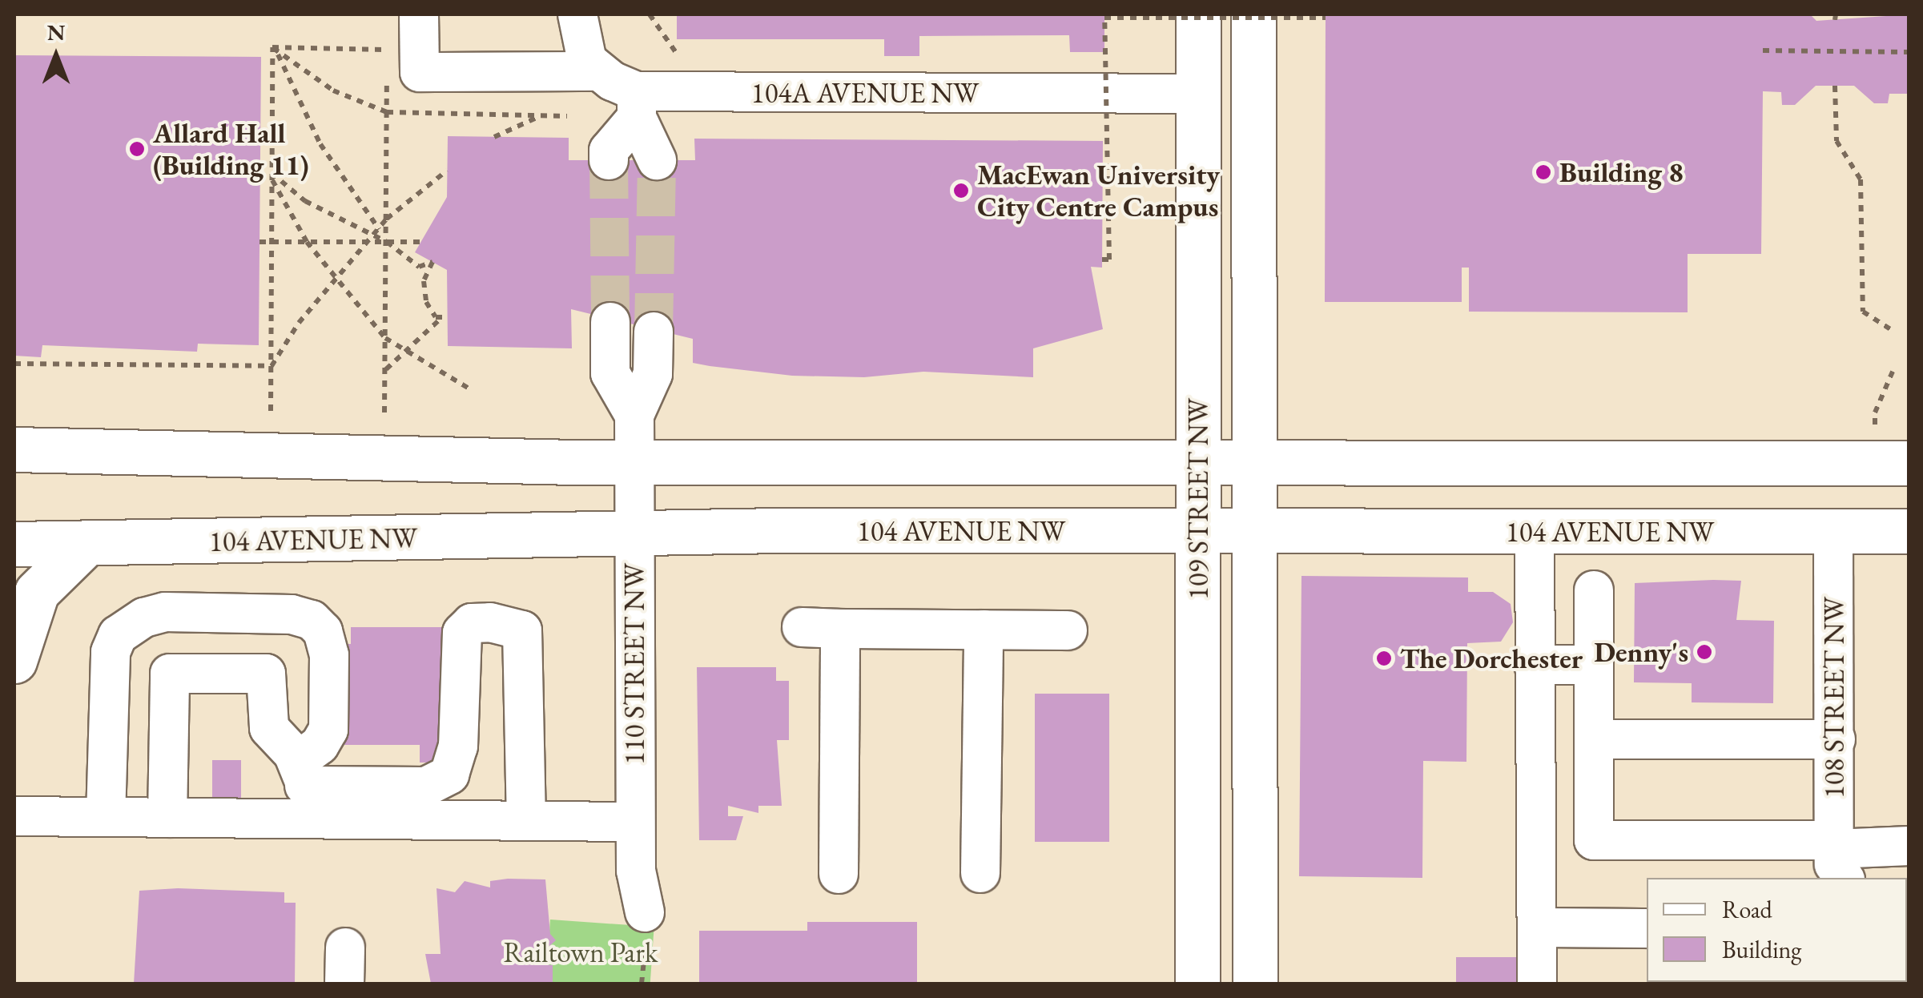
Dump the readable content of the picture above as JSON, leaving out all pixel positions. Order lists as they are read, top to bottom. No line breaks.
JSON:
{"streets":{"main road":["109 STREET NW","104 AVENUE NW"],"street":["104A AVENUE NW","110 STREET NW","108 STREET NW"]},"crossings":[["104A AVENUE NW","109 STREET NW"],["109 STREET NW","104 AVENUE NW"],["104 AVENUE NW","110 STREET NW"],["104 AVENUE NW","108 STREET NW"]],"parks":["Railtown Park"],"places":["Allard Hall (Building 11)","Building 8","MacEwan University City Centre Campus","Denny's","The Dorchester"],"legend":["Road","Building"],"north":"top"}
